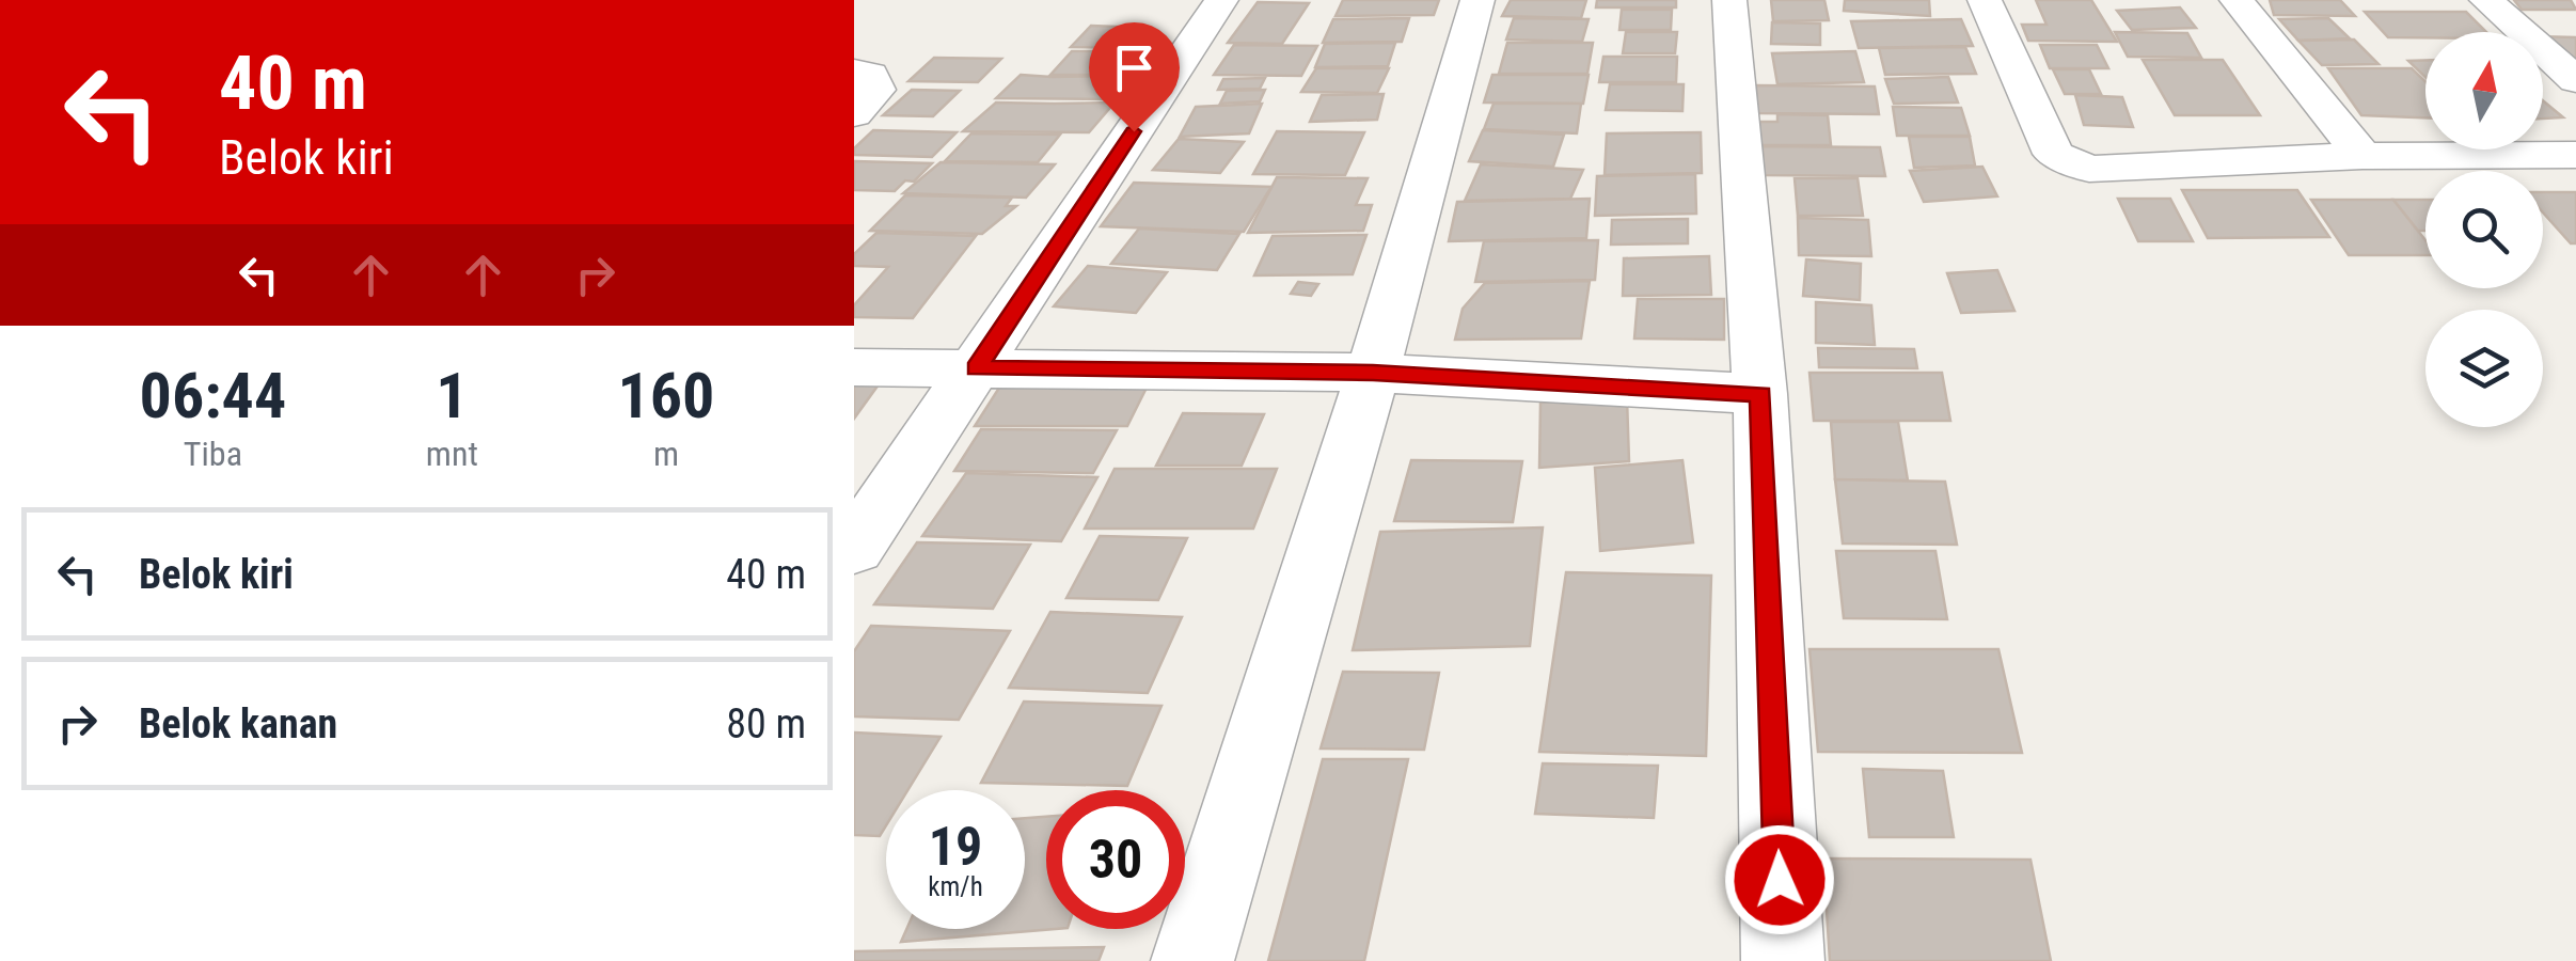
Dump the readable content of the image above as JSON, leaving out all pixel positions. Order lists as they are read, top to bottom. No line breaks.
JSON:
{"north":"top","page":{"turn":["40 m","Belok kiri"],"eta":["06:44","Tiba","1","mnt","160","m"],"list":[{"name":"Belok kiri","value":"40 m"},{"name":"Belok kanan","value":"80 m"}],"speed":"19 km/h","limit":"30"}}
